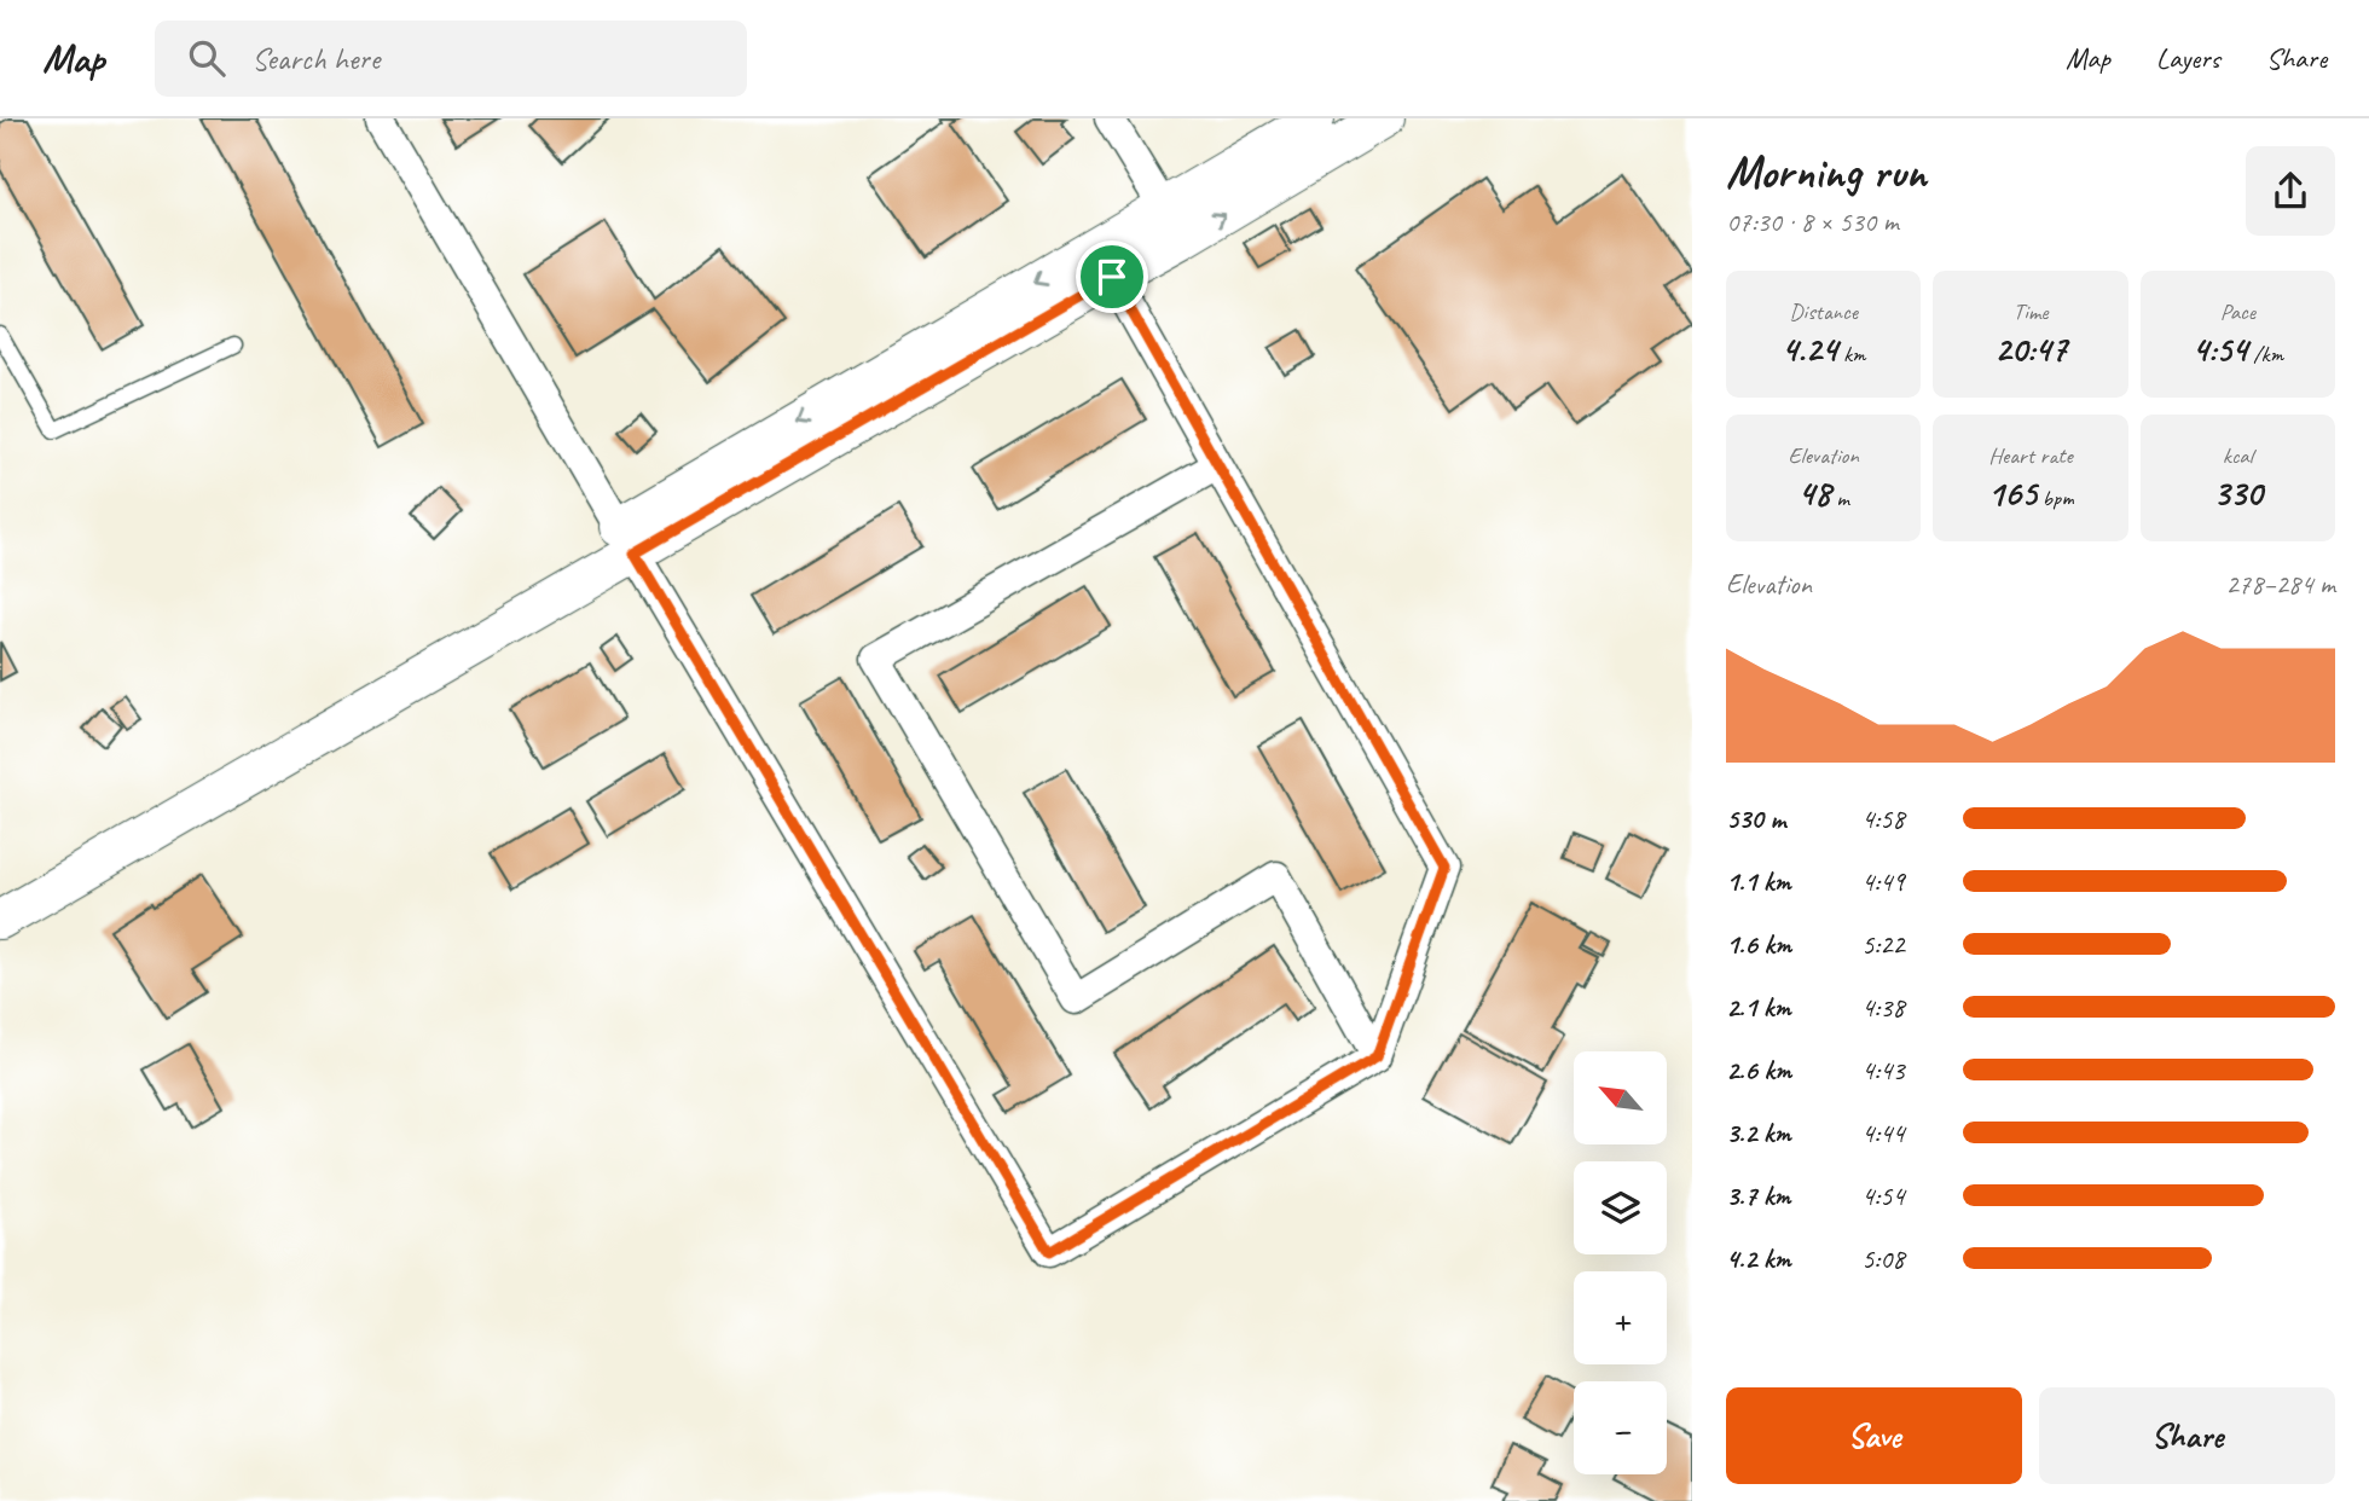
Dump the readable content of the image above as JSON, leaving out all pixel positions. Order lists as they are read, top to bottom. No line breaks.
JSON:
{"north":"top left","page":{"header":"Map","search":"Search here","nav":["Map","Layers","Share"],"heading":["Morning run","07:30 · 8 × 530 m"],"stats":[["Distance","4.24 km"],["Time","20:47"],["Pace","4:54 /km"],["Elevation","48 m"],["Heart rate","165 bpm"],["kcal","330"]],"chart":["Elevation","278–284 m"],"list":[{"name":"530 m","note":"4:58"},{"name":"1.1 km","note":"4:49"},{"name":"1.6 km","note":"5:22"},{"name":"2.1 km","note":"4:38"},{"name":"2.6 km","note":"4:43"},{"name":"3.2 km","note":"4:44"},{"name":"3.7 km","note":"4:54"},{"name":"4.2 km","note":"5:08"}],"map_buttons":["+","−"],"buttons":["Save","Share"]}}
